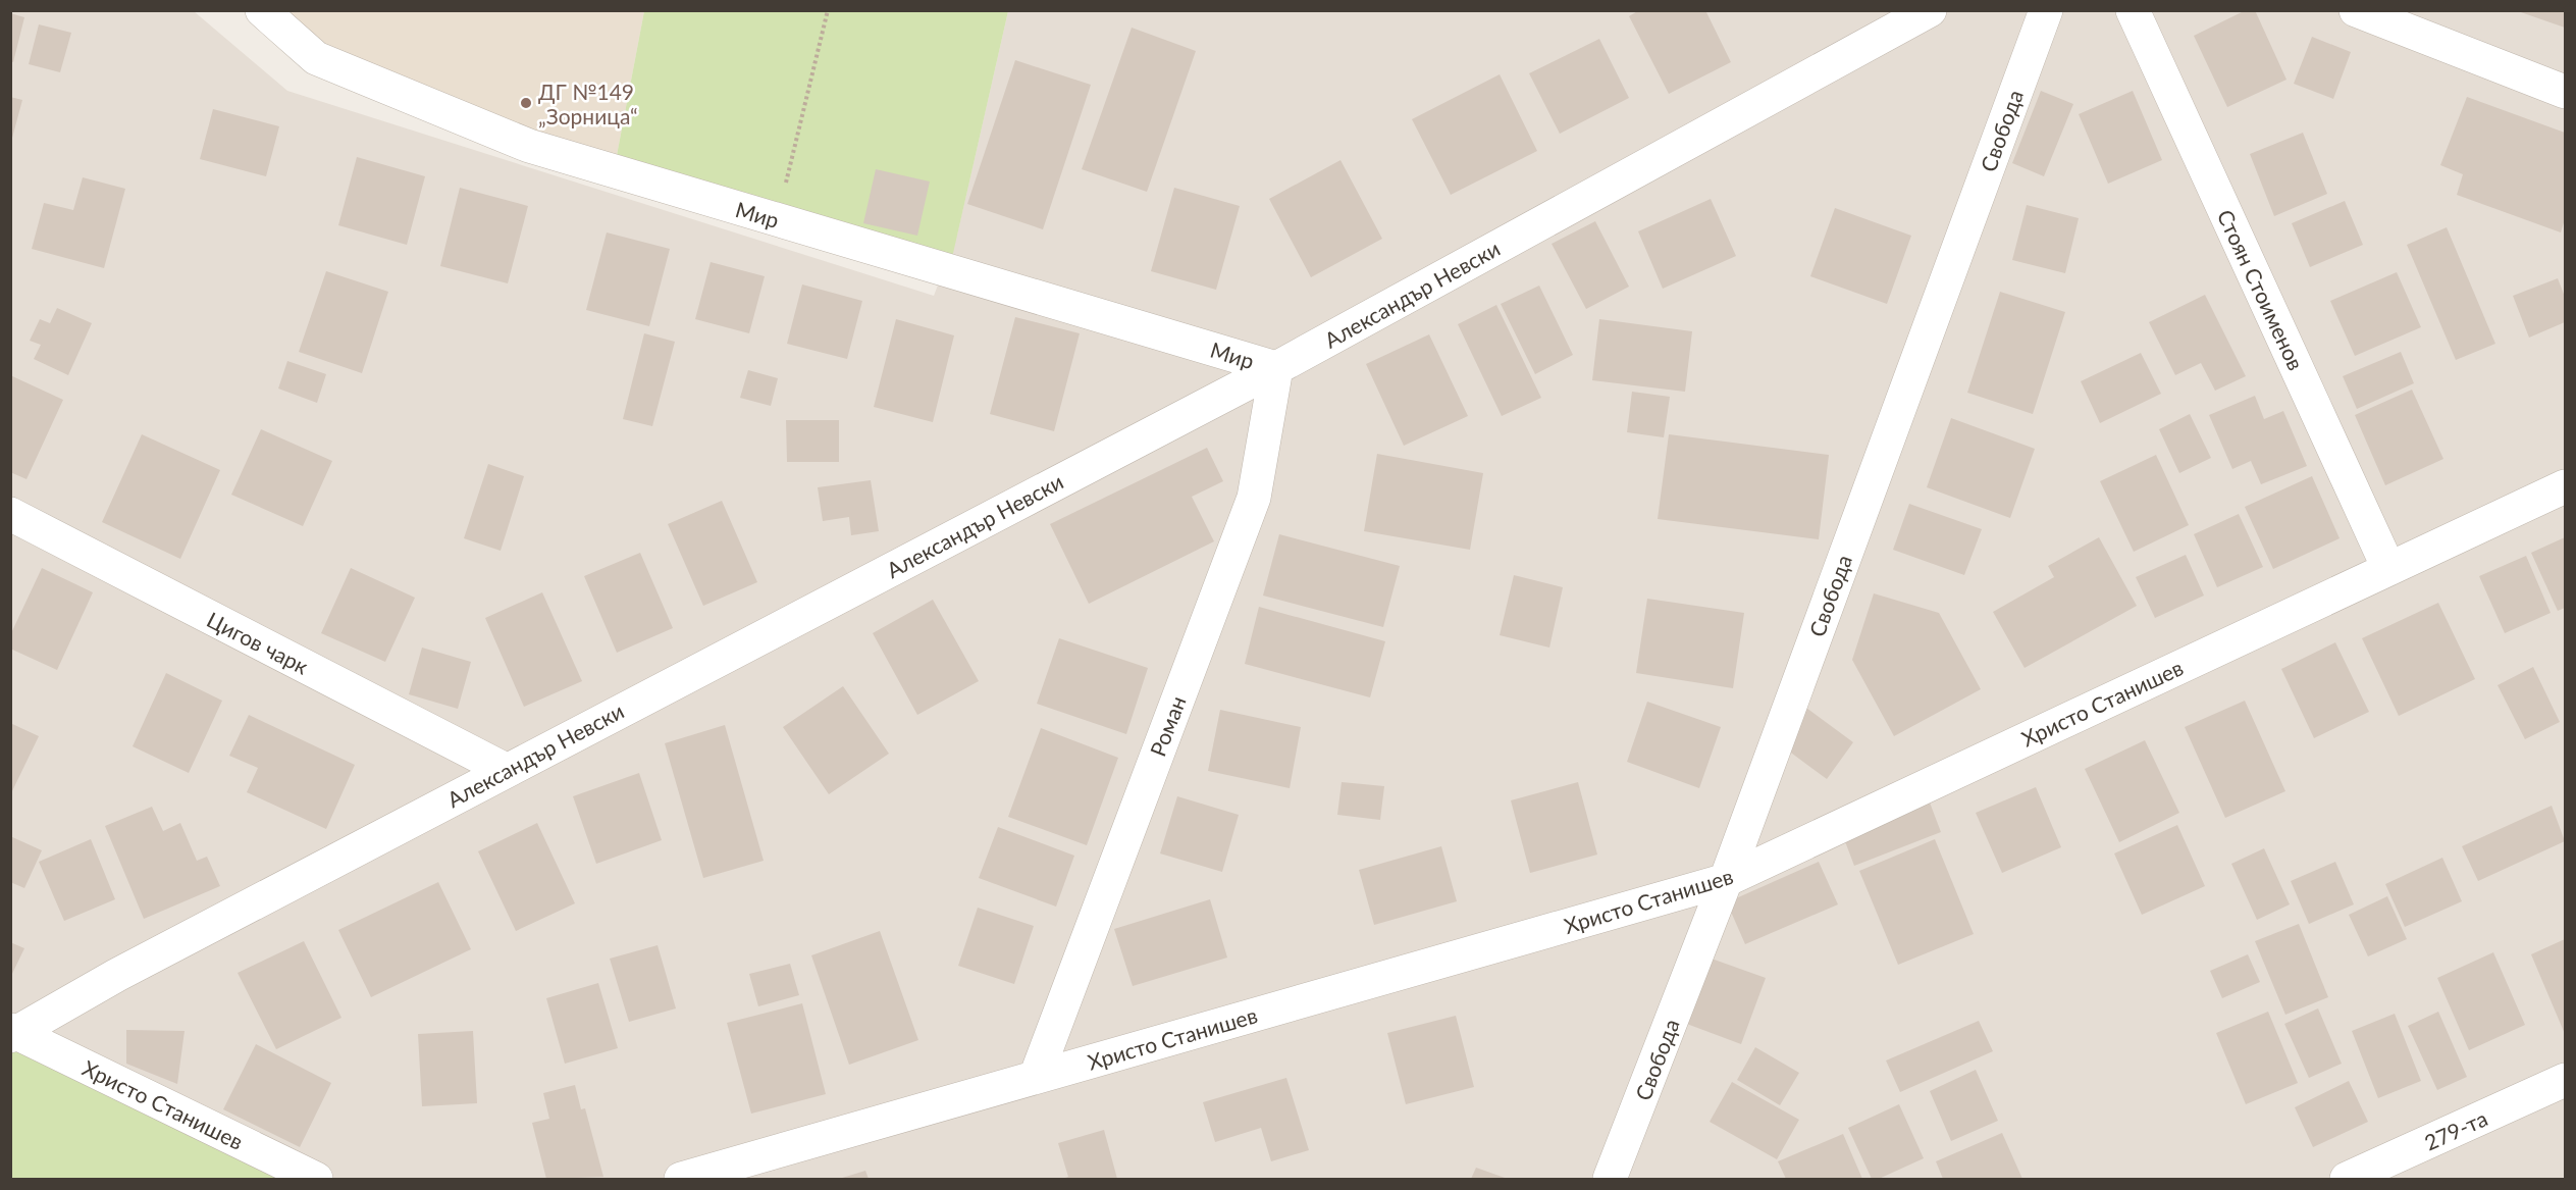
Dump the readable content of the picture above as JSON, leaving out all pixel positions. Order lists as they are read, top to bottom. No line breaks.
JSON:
{"streets":{"street":["Свобода","Мир","Стоян Стоименов","Александър Невски","Цигов чарк","Христо Станишев","Роман","279-та"]},"crossings":[["Свобода","Христо Станишев"],["Мир","Александър Невски"],["Мир","Роман"],["Стоян Стоименов","Христо Станишев"],["Александър Невски","Цигов чарк"],["Александър Невски","Христо Станишев"],["Александър Невски","Роман"],["Христо Станишев","Роман"]],"places":["ДГ №149 „Зорница“"]}
